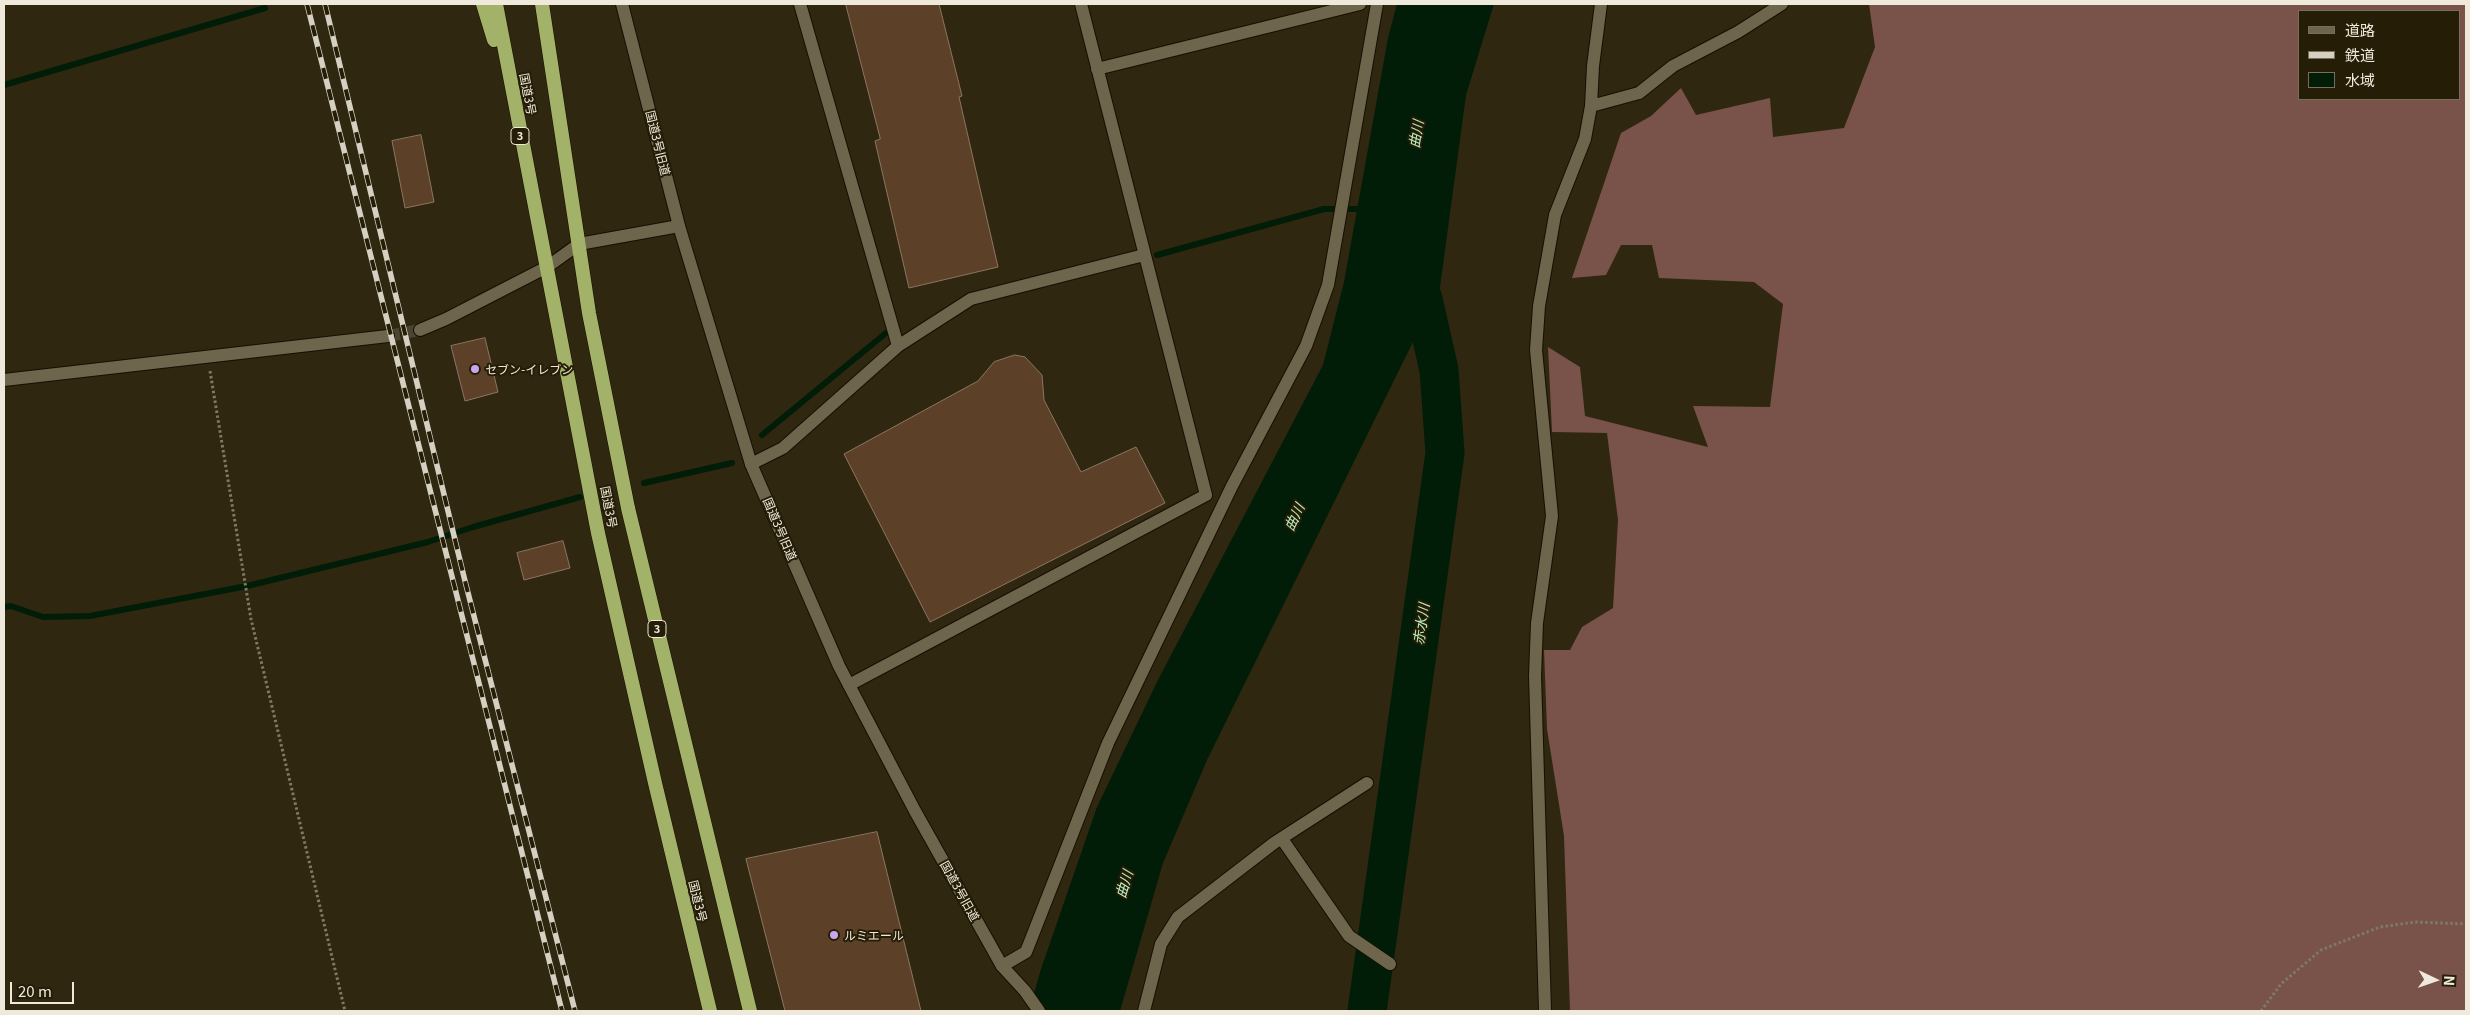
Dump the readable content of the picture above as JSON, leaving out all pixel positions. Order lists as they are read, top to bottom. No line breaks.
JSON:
{"streets":{"highway":["国道3号","3"],"street":["国道3号旧道"]},"water":["曲川","赤水川"],"places":["セブン-イレブン","ルミエール"],"legend":["道路","鉄道","水域"],"scale_bar":"20 m","north":"right"}
